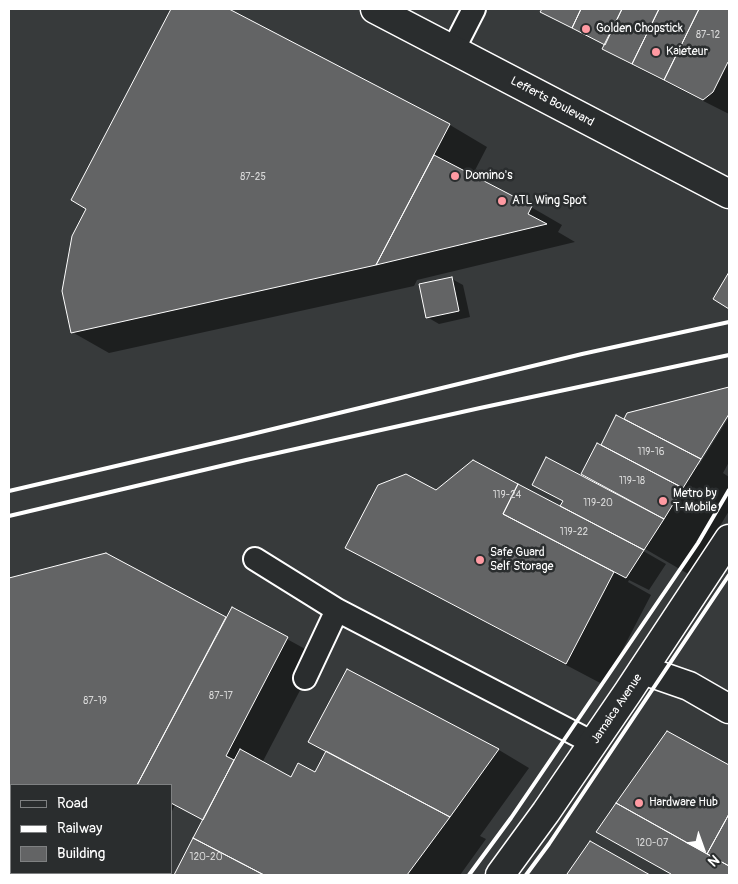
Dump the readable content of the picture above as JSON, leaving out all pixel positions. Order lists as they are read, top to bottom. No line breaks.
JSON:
{"streets":{"street":["Lefferts Boulevard","Jamaica Avenue"]},"places":["Golden Chopstick","Kaieteur","Domino's","ATL Wing Spot","Metro by T-Mobile","Safe Guard Self Storage","Hardware Hub"],"house_numbers":["87-12","87-25","119-16","119-18","119-24","119-20","119-22","87-17","87-19","120-07","120-20"],"legend":["Road","Railway","Building"],"north":"bottom right"}
